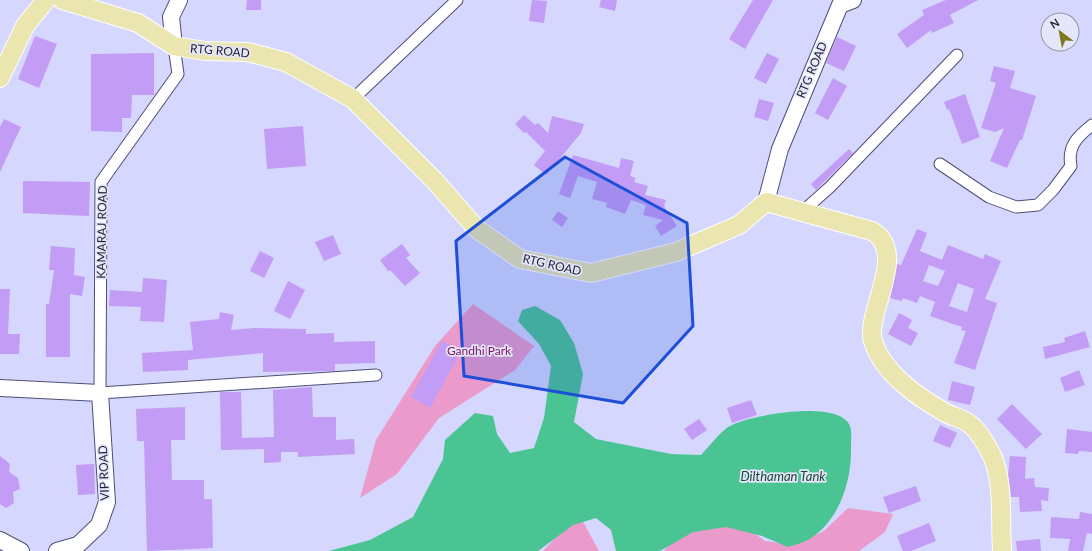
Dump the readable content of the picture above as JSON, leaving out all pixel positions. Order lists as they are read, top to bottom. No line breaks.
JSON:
{"streets":{"main road":["RTG ROAD","KAMARAJ ROAD","VIP ROAD"]},"crossings":[["RTG ROAD","KAMARAJ ROAD"],["KAMARAJ ROAD","VIP ROAD"]],"water":["Dilthaman Tank"],"parks":["Gandhi Park"],"north":"top left"}
